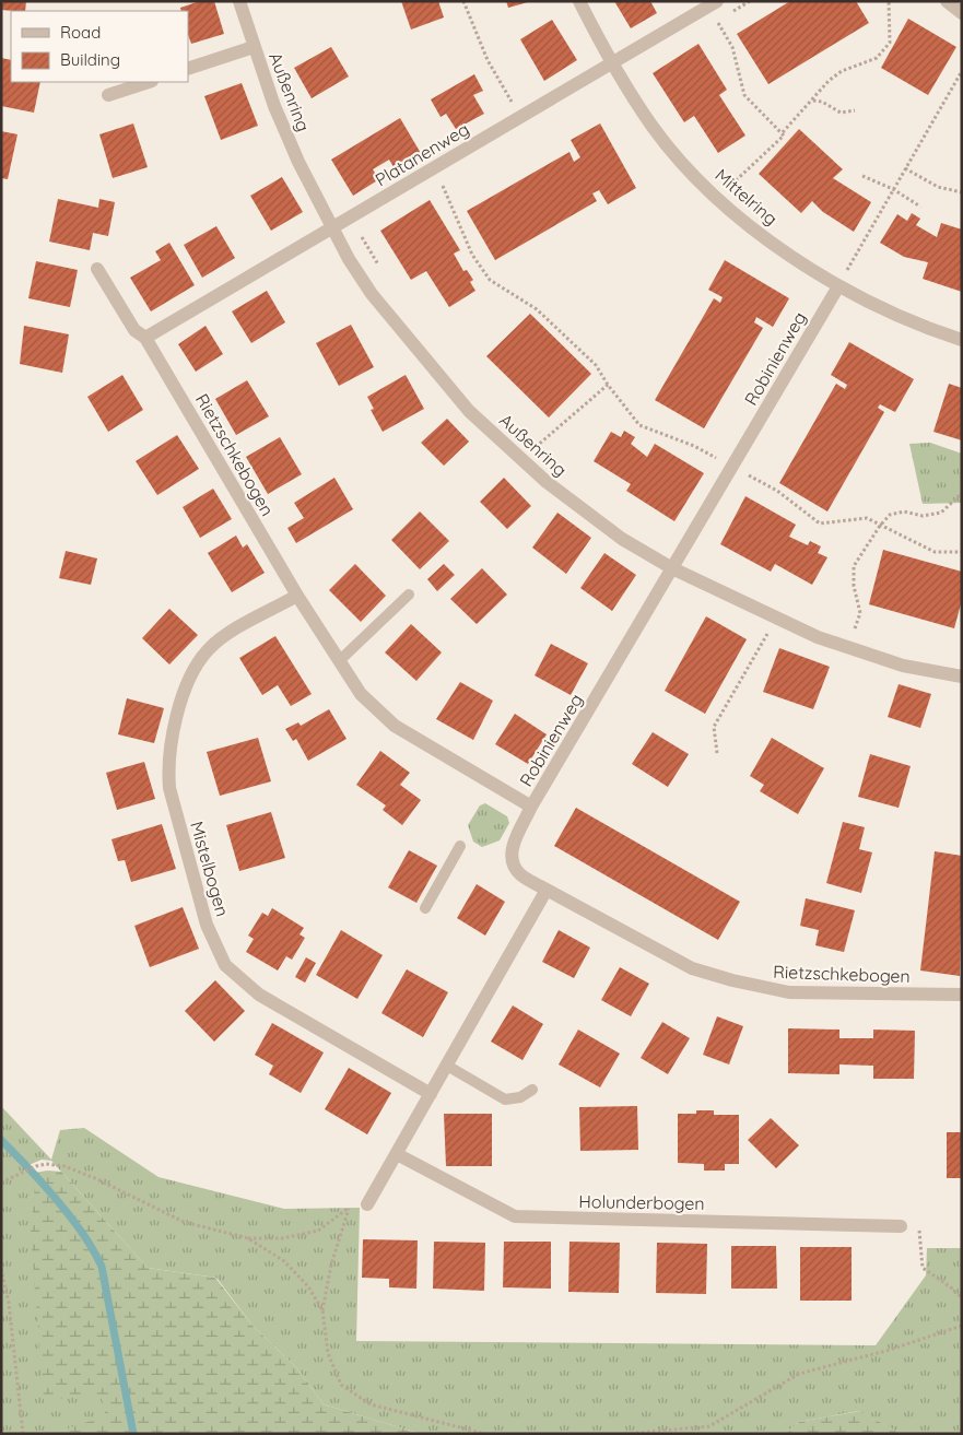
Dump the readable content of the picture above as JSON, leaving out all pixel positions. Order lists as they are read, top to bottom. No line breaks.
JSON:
{"streets":{"street":["Außenring","Platanenweg","Mittelring","Robinienweg","Rietzschkebogen","Mistelbogen","Holunderbogen"]},"crossings":[["Außenring","Platanenweg"],["Außenring","Robinienweg"],["Platanenweg","Mittelring"],["Platanenweg","Rietzschkebogen"],["Mittelring","Robinienweg"],["Robinienweg","Rietzschkebogen"],["Rietzschkebogen","Mistelbogen"]],"legend":["Road","Building"]}
